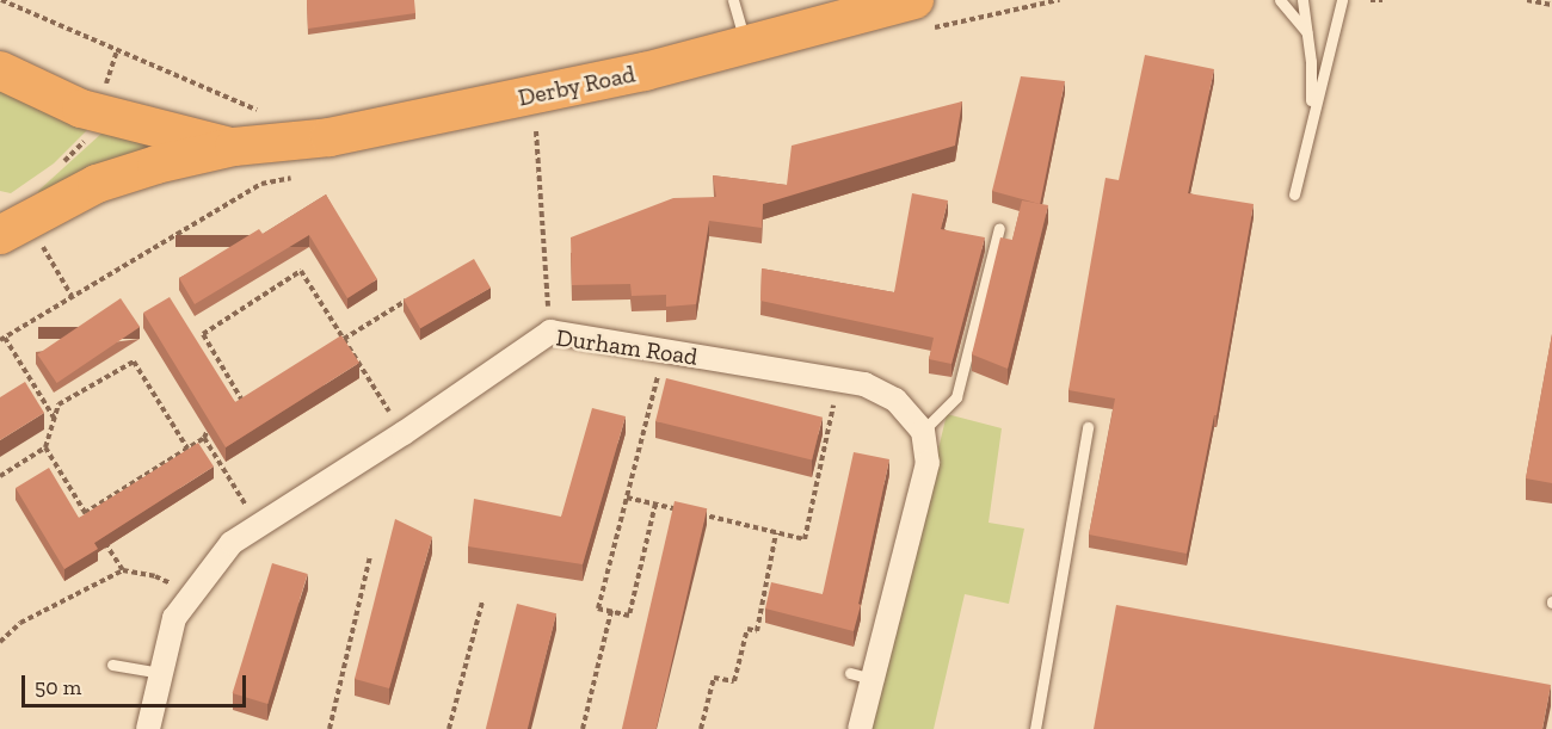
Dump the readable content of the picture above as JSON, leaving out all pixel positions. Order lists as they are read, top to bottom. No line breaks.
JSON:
{"streets":{"highway":["Derby Road"],"street":["Durham Road"]},"scale_bar":"50 m"}
